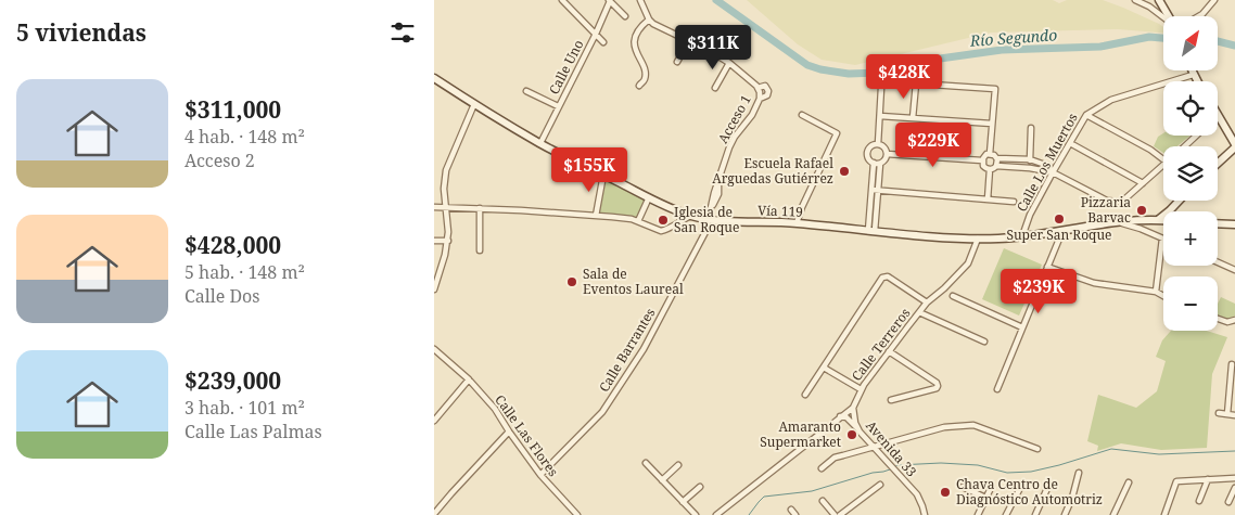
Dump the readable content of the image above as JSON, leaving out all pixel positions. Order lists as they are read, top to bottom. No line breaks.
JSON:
{"streets":{"main road":["Vía 119"],"street":["Calle Uno","Acceso 1","Calle Los Muertos","Calle Terreros","Calle Barrantes","Calle Las Flores","Avenida 33"]},"crossings":[["Calle Uno","Vía 119"],["Acceso 1","Vía 119"],["Acceso 1","Calle Barrantes"],["Calle Los Muertos","Vía 119"],["Vía 119","Calle Terreros"],["Vía 119","Calle Barrantes"],["Calle Terreros","Avenida 33"],["Calle Barrantes","Calle Las Flores"]],"water":["Río Segundo"],"places":["Escuela Rafael Arguedas Gutiérrez","Pizzaria Barvac","Super San Roque","Iglesia de San Roque","Sala de Eventos Laureal","Amaranto Supermarket","Chava Centro de Diagnóstico Automotriz"],"north":"top right","page":{"heading":"5 viviendas","map_buttons":["+","−"],"price":["$311K","$428K","$229K","$155K","$239K"],"list":[{"name":"$311,000","note":"4 hab. · 148 m² · Acceso 2"},{"name":"$428,000","note":"5 hab. · 148 m² · Calle Dos"},{"name":"$239,000","note":"3 hab. · 101 m² · Calle Las Palmas"}]}}
